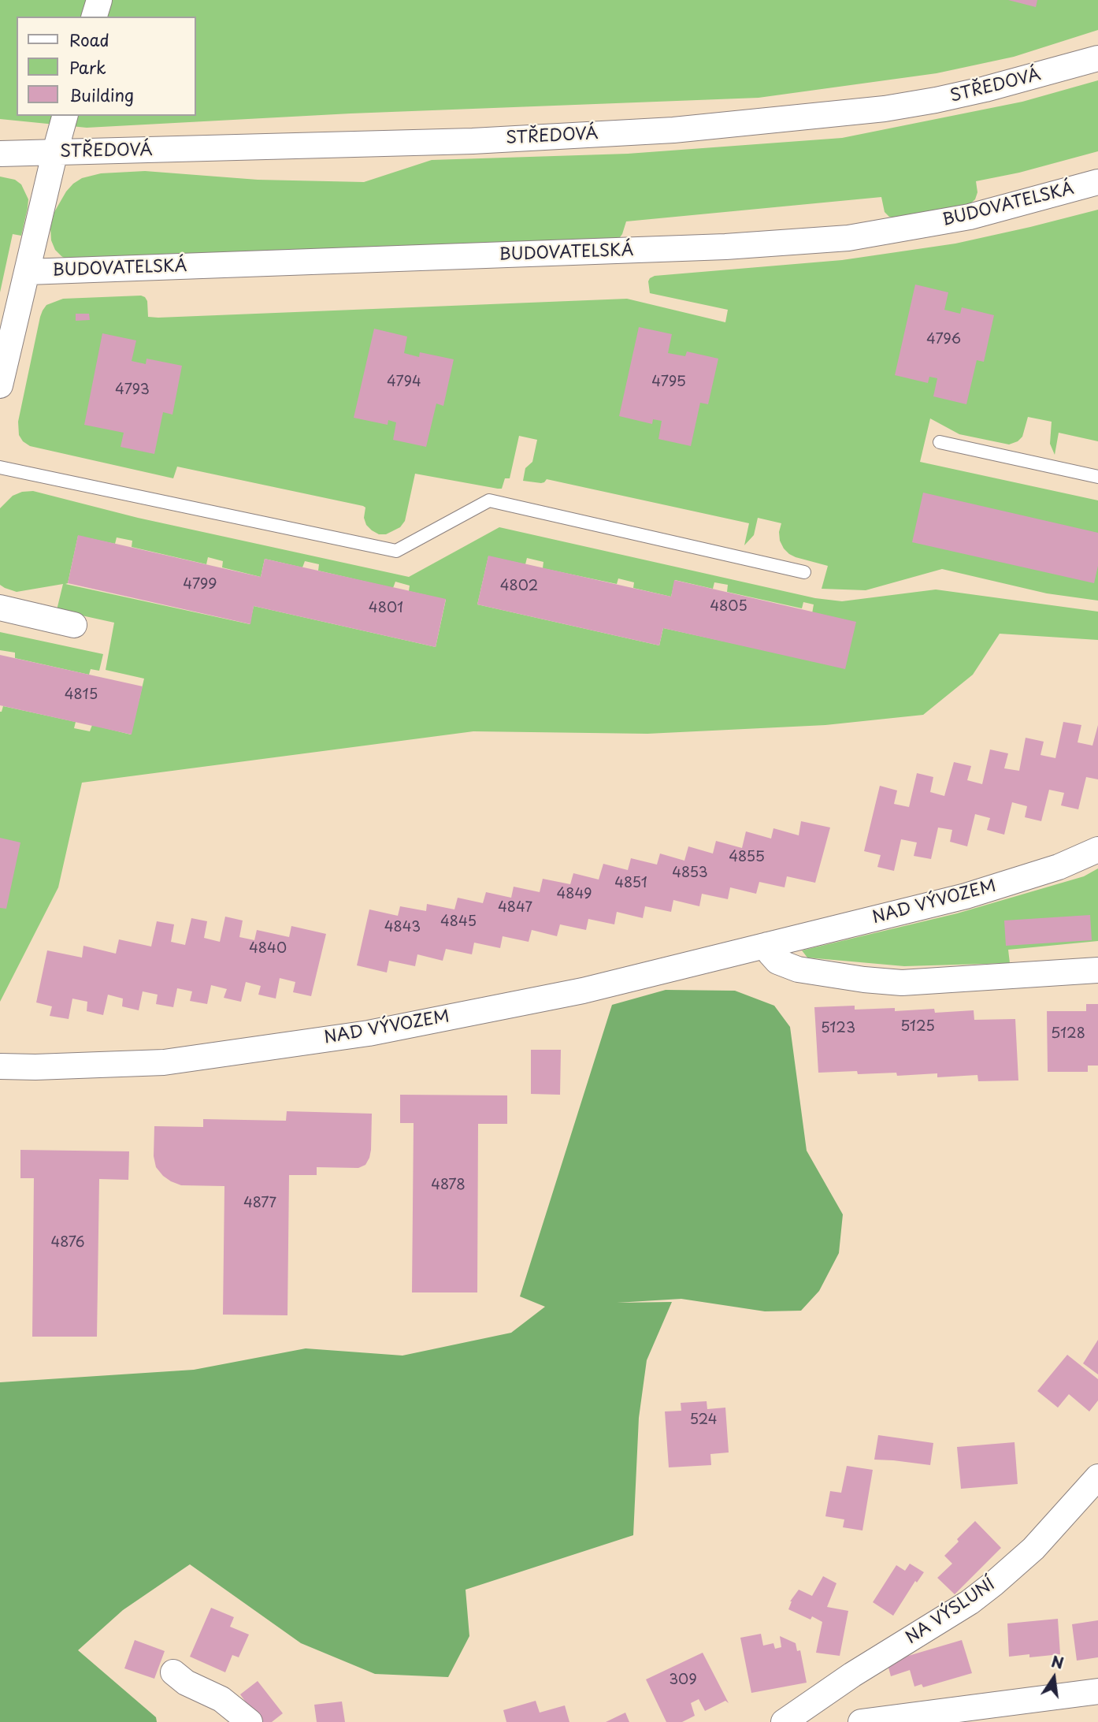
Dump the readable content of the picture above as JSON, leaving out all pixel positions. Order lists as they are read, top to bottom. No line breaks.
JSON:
{"streets":{"street":["STŘEDOVÁ","BUDOVATELSKÁ","NAD VÝVOZEM","NA VÝSLUNÍ"]},"crossings":[["STŘEDOVÁ","BUDOVATELSKÁ"]],"house_numbers":["4796","4794","4795","4793","4799","4802","4805","4801","4815","4855","4853","4851","4849","4847","4845","4843","4840","5125","5123","5128","4878","4877","4876","524","309"],"legend":["Road","Park","Building"],"north":"top"}
